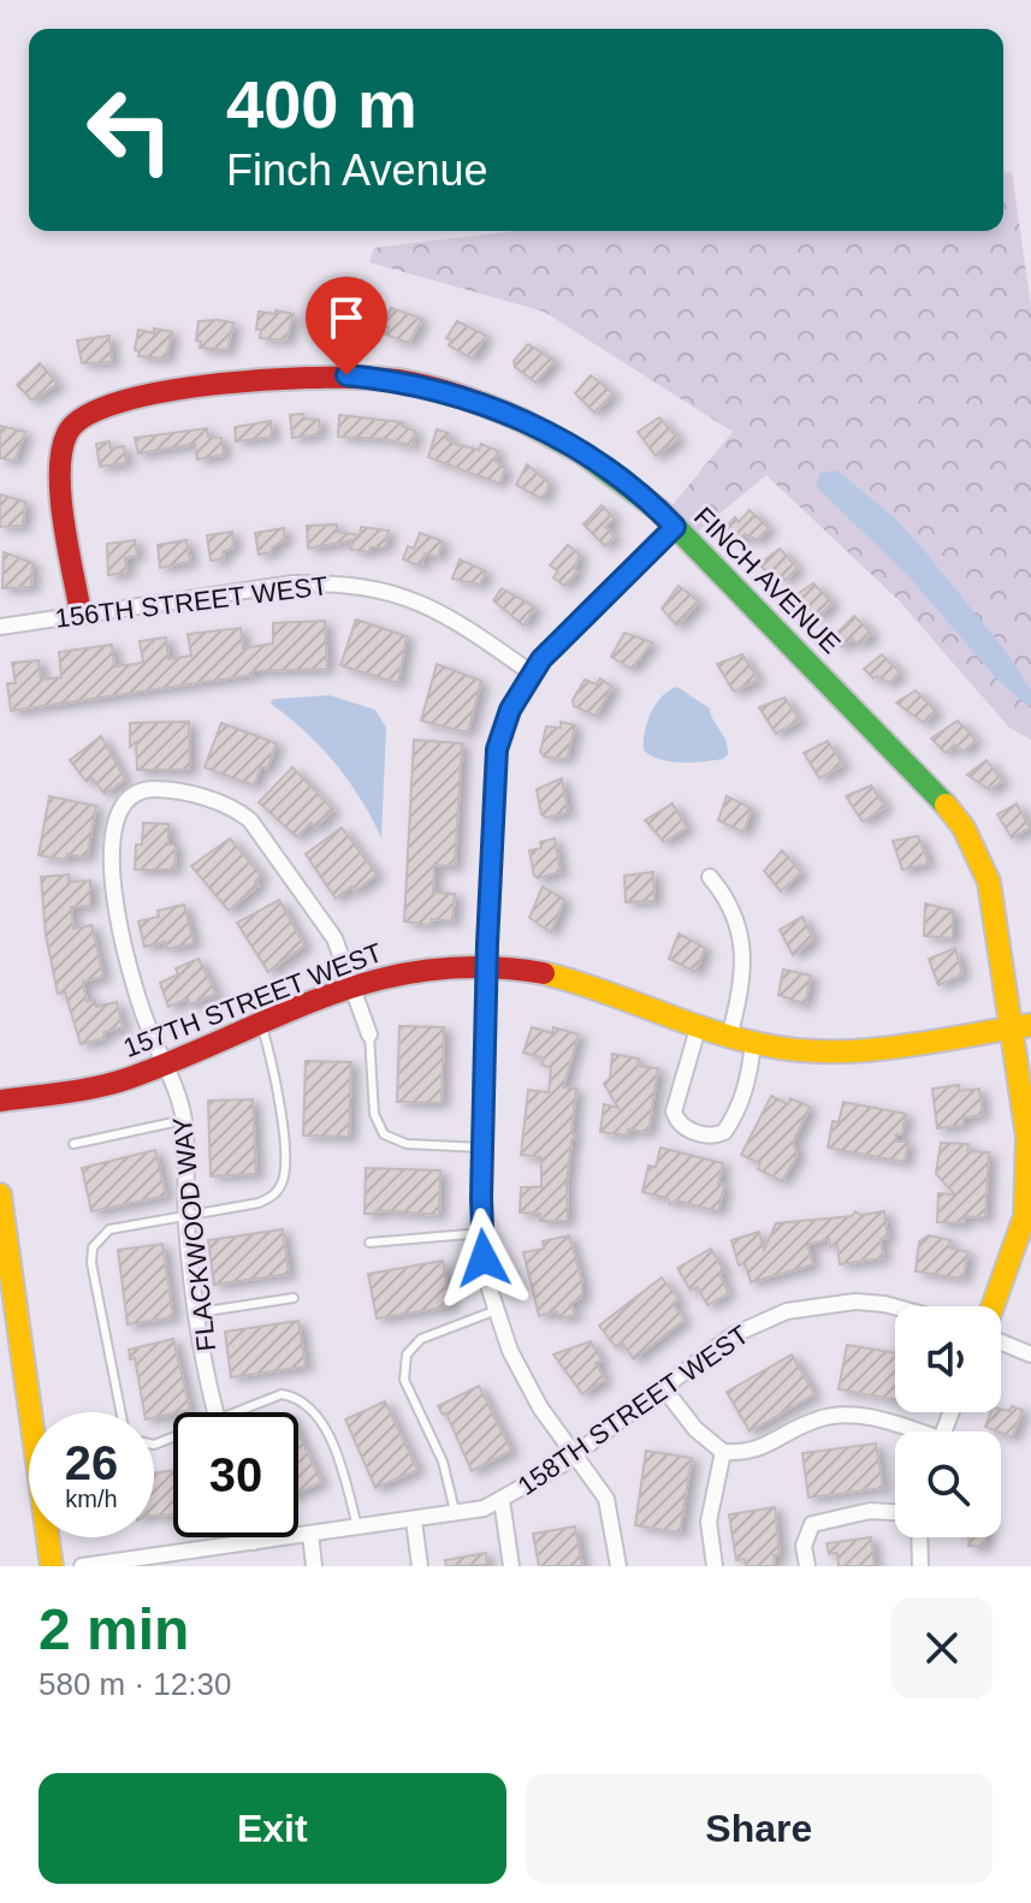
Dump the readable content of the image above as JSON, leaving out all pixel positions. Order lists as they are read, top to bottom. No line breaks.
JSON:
{"streets":{"street":["FINCH AVENUE","156TH STREET WEST","157TH STREET WEST","FLACKWOOD WAY","158TH STREET WEST"]},"crossings":[["FINCH AVENUE","156TH STREET WEST"],["FINCH AVENUE","157TH STREET WEST"],["157TH STREET WEST","FLACKWOOD WAY"]],"page":{"turn":["400 m","Finch Avenue"],"speed":"26 km/h","limit":"30","heading":["2 min","580 m · 12:30"],"buttons":["Exit","Share"]}}
